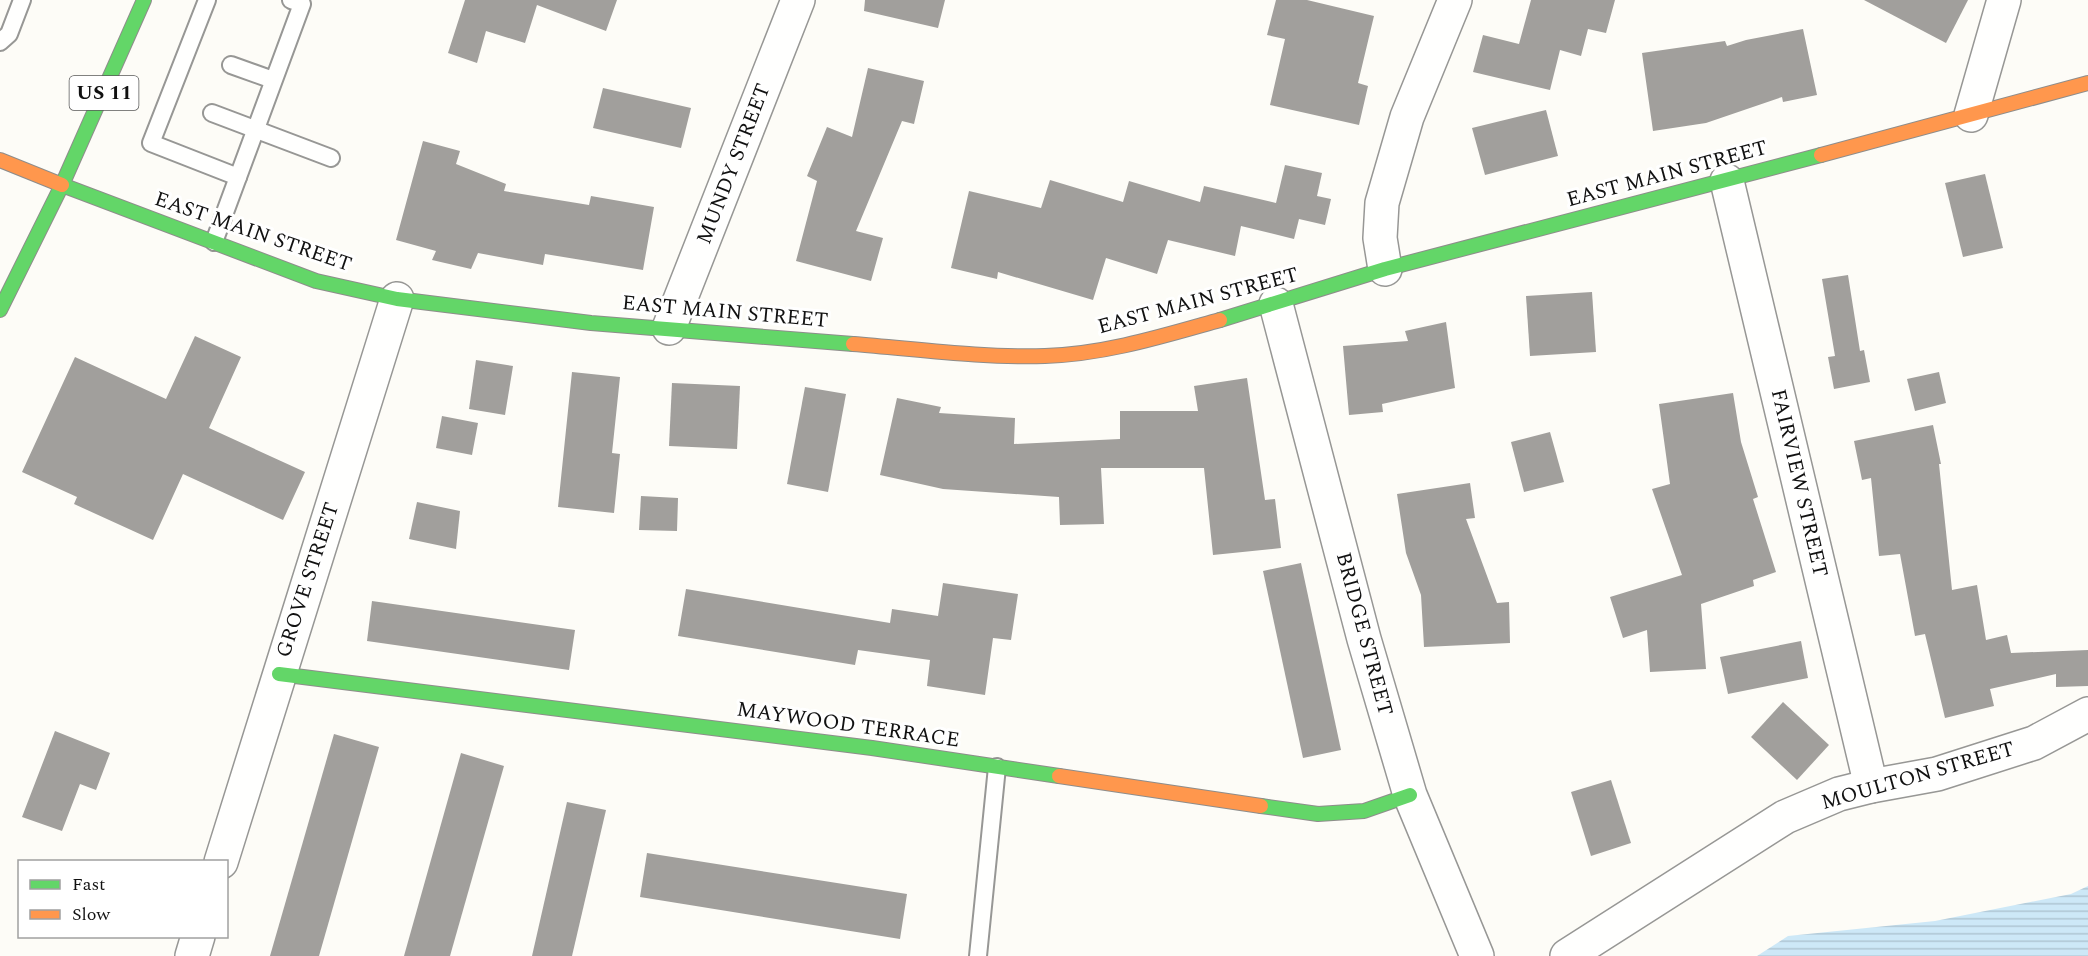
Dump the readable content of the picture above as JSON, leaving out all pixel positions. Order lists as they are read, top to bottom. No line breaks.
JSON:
{"streets":{"main road":["US 11","EAST MAIN STREET","MAYWOOD TERRACE"],"street":["MUNDY STREET","FAIRVIEW STREET","GROVE STREET","BRIDGE STREET","MOULTON STREET"]},"crossings":[["US 11","EAST MAIN STREET"],["MUNDY STREET","EAST MAIN STREET"],["EAST MAIN STREET","FAIRVIEW STREET"],["EAST MAIN STREET","GROVE STREET"],["EAST MAIN STREET","BRIDGE STREET"],["FAIRVIEW STREET","MOULTON STREET"],["GROVE STREET","MAYWOOD TERRACE"],["BRIDGE STREET","MAYWOOD TERRACE"]],"legend":["Fast","Slow"]}
